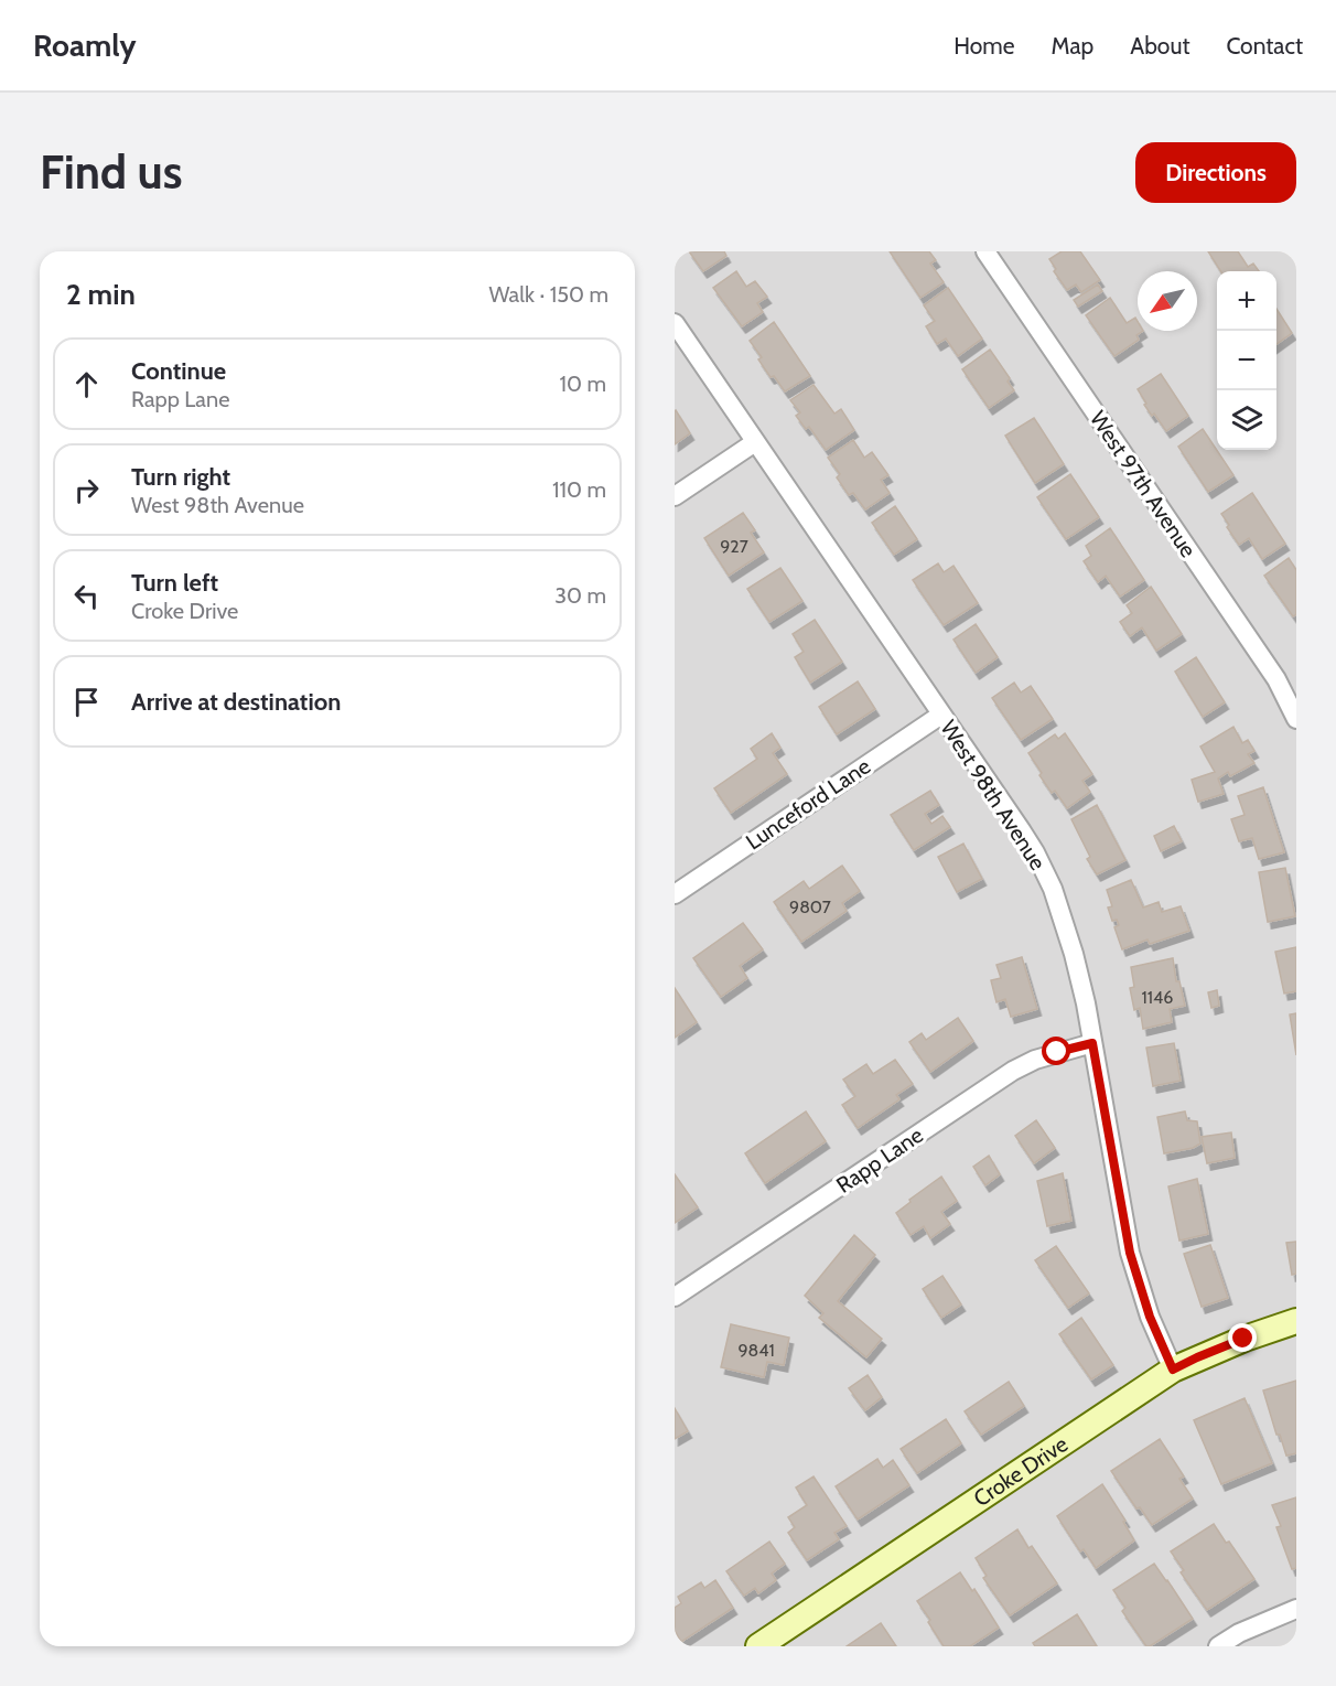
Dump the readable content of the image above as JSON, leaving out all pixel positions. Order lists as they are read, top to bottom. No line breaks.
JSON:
{"streets":{"street":["West 97th Avenue","West 98th Avenue","Lunceford Lane","Rapp Lane","Croke Drive"]},"crossings":[["West 98th Avenue","Lunceford Lane"],["West 98th Avenue","Rapp Lane"],["West 98th Avenue","Croke Drive"]],"house_numbers":["927","9807","1146","9841"],"north":"bottom left","page":{"header":"Roamly","nav":["Home","Map","About","Contact"],"buttons":"Directions","title":"Find us","heading":["2 min","Walk · 150 m"],"map_buttons":["+","−"],"list":[["Continue","Rapp Lane","10 m"],["Turn right","West 98th Avenue","110 m"],["Turn left","Croke Drive","30 m"],"Arrive at destination"]}}
